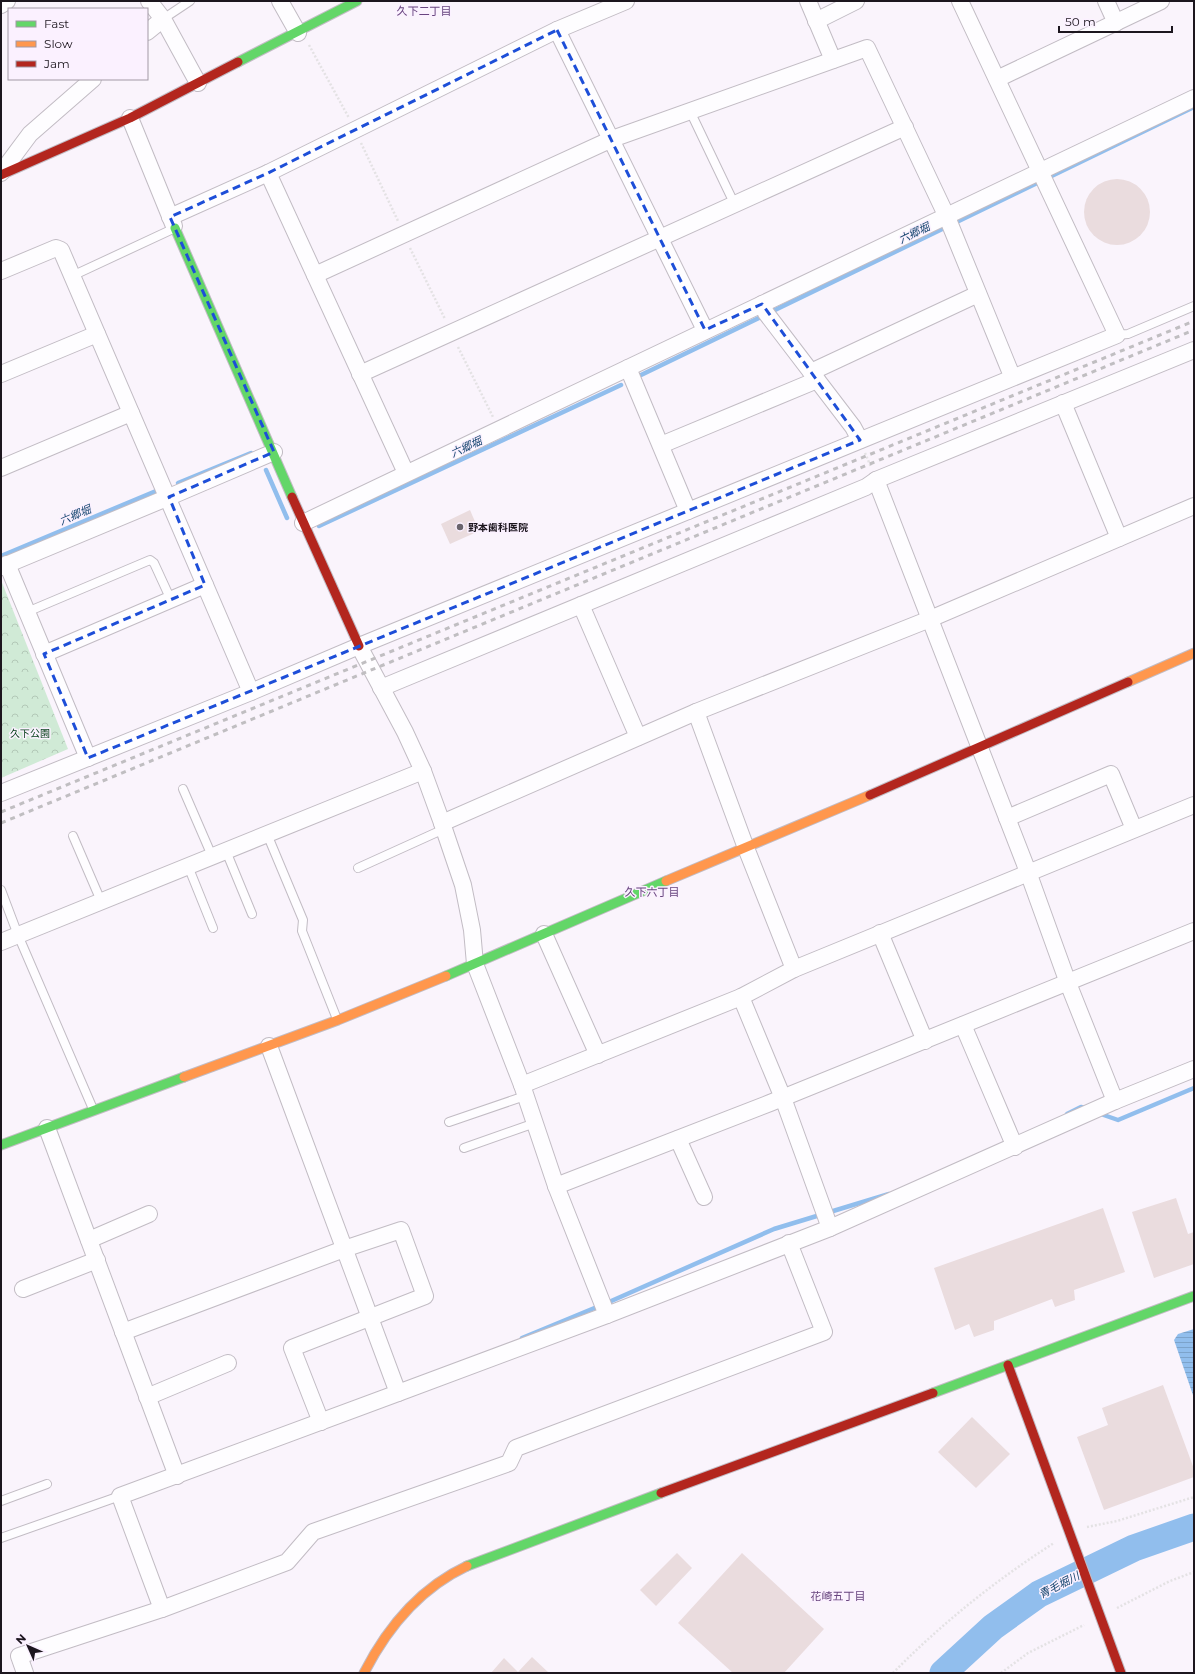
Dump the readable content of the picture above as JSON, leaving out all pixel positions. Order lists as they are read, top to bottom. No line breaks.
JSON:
{"districts":["久下二丁目","久下六丁目","花崎五丁目"],"water":["六郷堀","青毛堀川"],"parks":["久下公園"],"places":["野本歯科医院"],"legend":["Fast","Slow","Jam"],"scale_bar":"50 m","north":"top left"}
